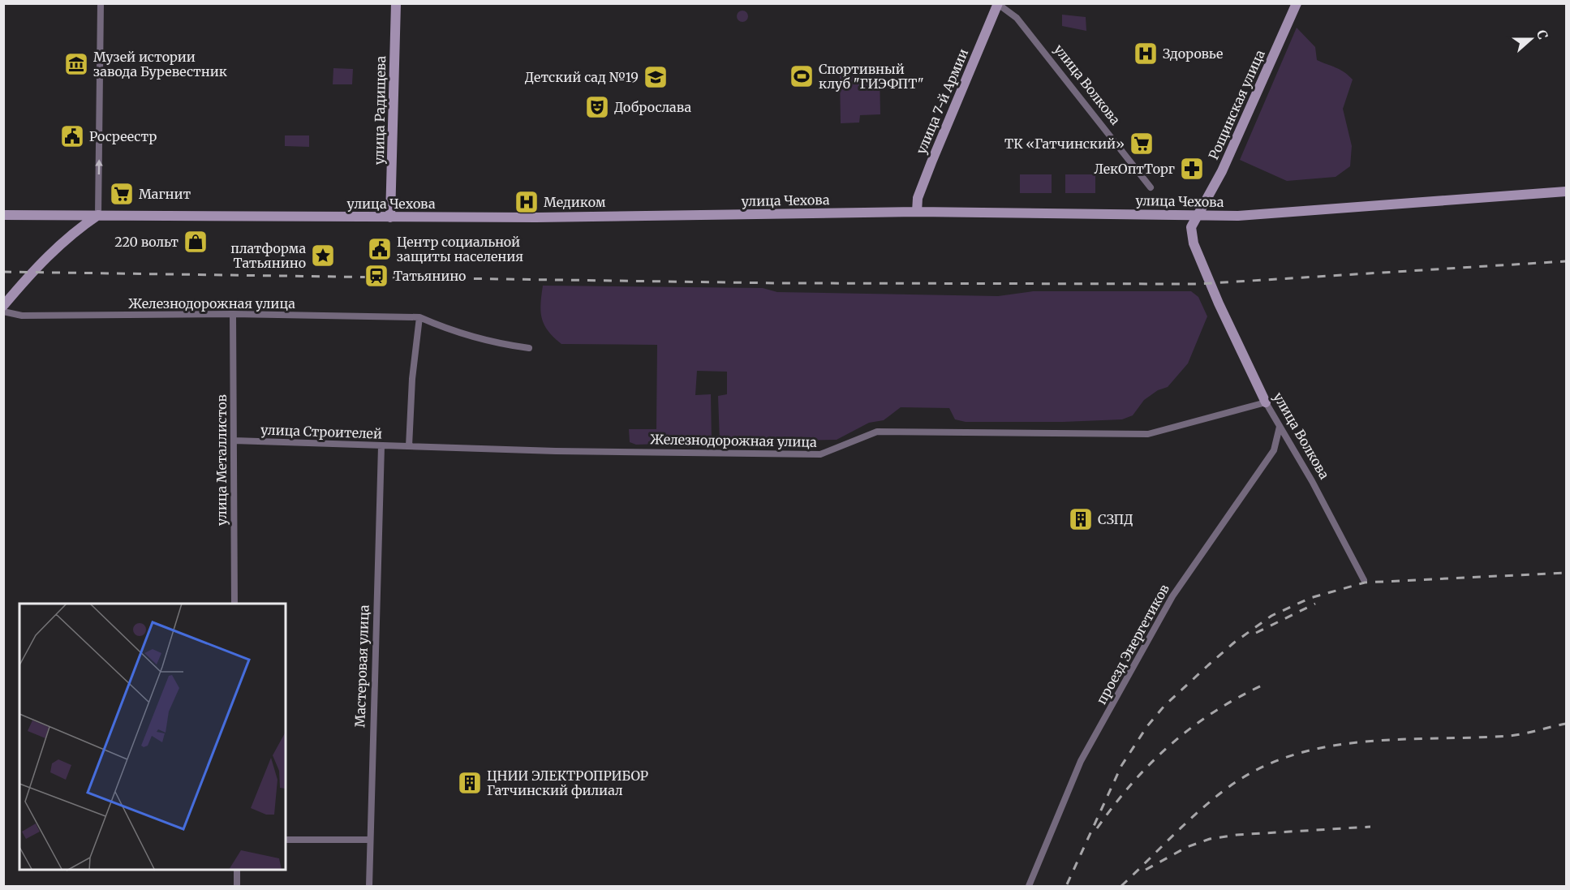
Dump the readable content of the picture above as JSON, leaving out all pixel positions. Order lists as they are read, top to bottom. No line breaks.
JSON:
{"streets":{"street":["улица Волкова","улица 7-й Армии","Рощинская улица","улица Радищева","улица Чехова","Железнодорожная улица","улица Строителей","улица Металлистов","проезд Энергетиков","Мастеровая улица"]},"crossings":[["улица Волкова","улица 7-й Армии"],["улица Волкова","Рощинская улица"],["улица Волкова","Железнодорожная улица"],["улица Волкова","проезд Энергетиков"],["улица 7-й Армии","улица Чехова"],["Рощинская улица","улица Чехова"],["улица Радищева","улица Чехова"],["Железнодорожная улица","улица Строителей"],["Железнодорожная улица","улица Металлистов"],["улица Строителей","улица Металлистов"],["улица Строителей","Мастеровая улица"]],"places":{"hospital":["Здоровье","Медиком"],"museum":["Музей истории завода Буревестник"],"sports":["Спортивный клуб \"ГИЭФПТ\""],"school or university":["Детский сад №19"],"theatre":["Доброслава"],"public building":["Росреестр","Центр социальной защиты населения"],"supermarket":["ТК «Гатчинский»","Магнит"],"pharmacy":["ЛекОптТорг"],"shop":["220 вольт"],"place":["платформа Татьянино"],"station":["Татьянино"],"building":["СЗПД","ЦНИИ ЭЛЕКТРОПРИБОР Гатчинский филиал"]},"north":"right"}
